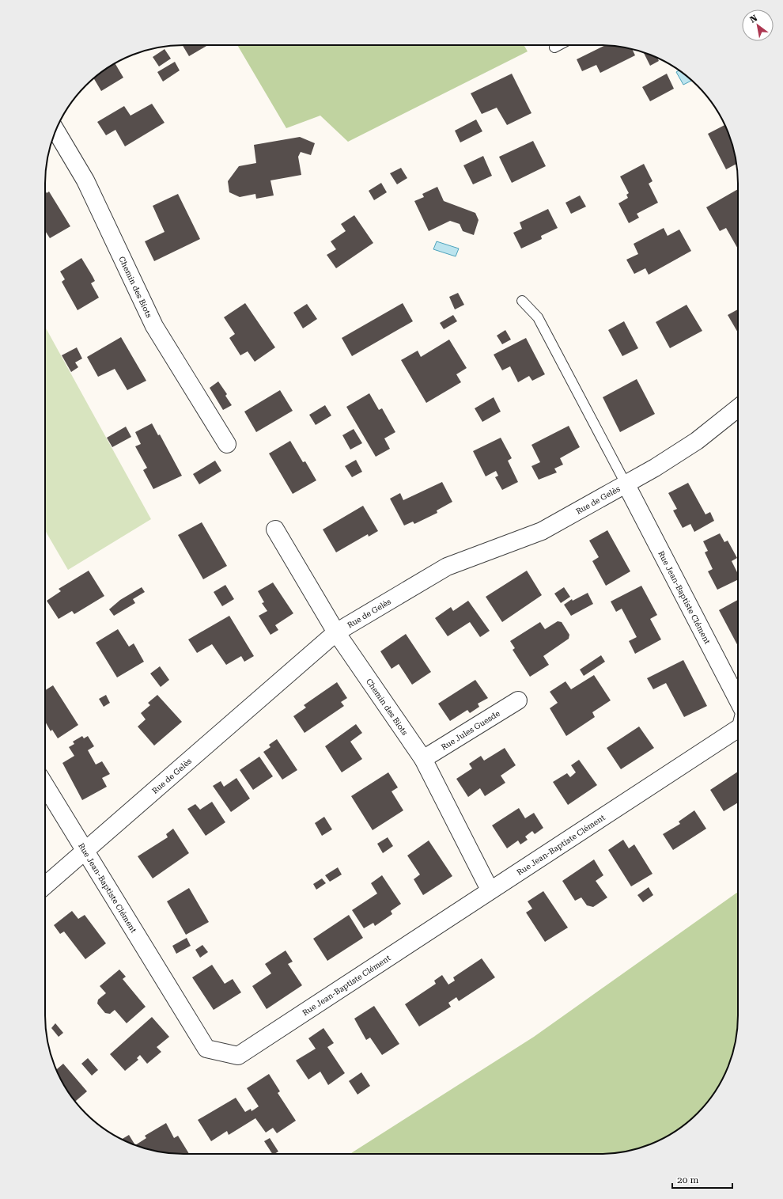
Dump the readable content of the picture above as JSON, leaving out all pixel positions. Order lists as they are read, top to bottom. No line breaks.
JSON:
{"streets":{"street":["Chemin des Biots","Rue de Gelès","Rue Jean-Baptiste Clément","Rue Jules Guesde"]},"crossings":[["Chemin des Biots","Rue de Gelès"],["Chemin des Biots","Rue Jean-Baptiste Clément"],["Chemin des Biots","Rue Jules Guesde"],["Rue de Gelès","Rue Jean-Baptiste Clément"]],"scale_bar":"20 m","north":"top left"}
